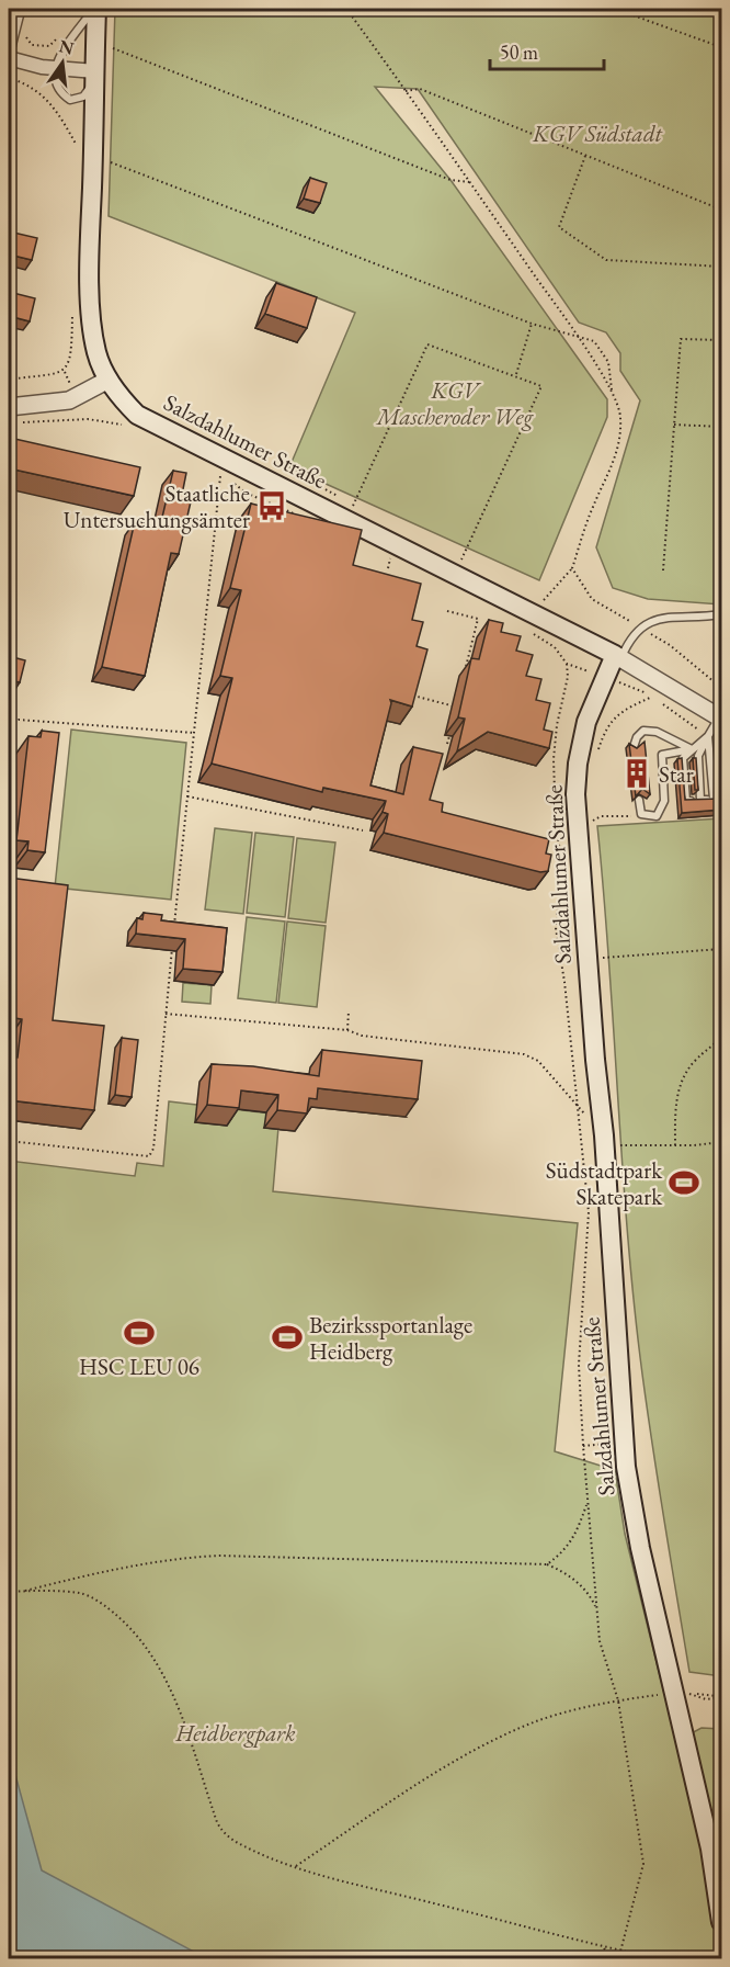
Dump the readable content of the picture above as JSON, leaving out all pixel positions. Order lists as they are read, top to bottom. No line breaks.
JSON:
{"streets":{"main road":["Salzdahlumer Straße"]},"parks":["KGV Südstadt","KGV Mascheroder Weg","Heidbergpark"],"places":{"bus stop":["Staatliche Untersuchungsämter"],"building":["Star"],"sports":["Südstadtpark Skatepark","HSC LEU 06","Bezirkssportanlage Heidberg"]},"scale_bar":"50 m","north":"top"}
